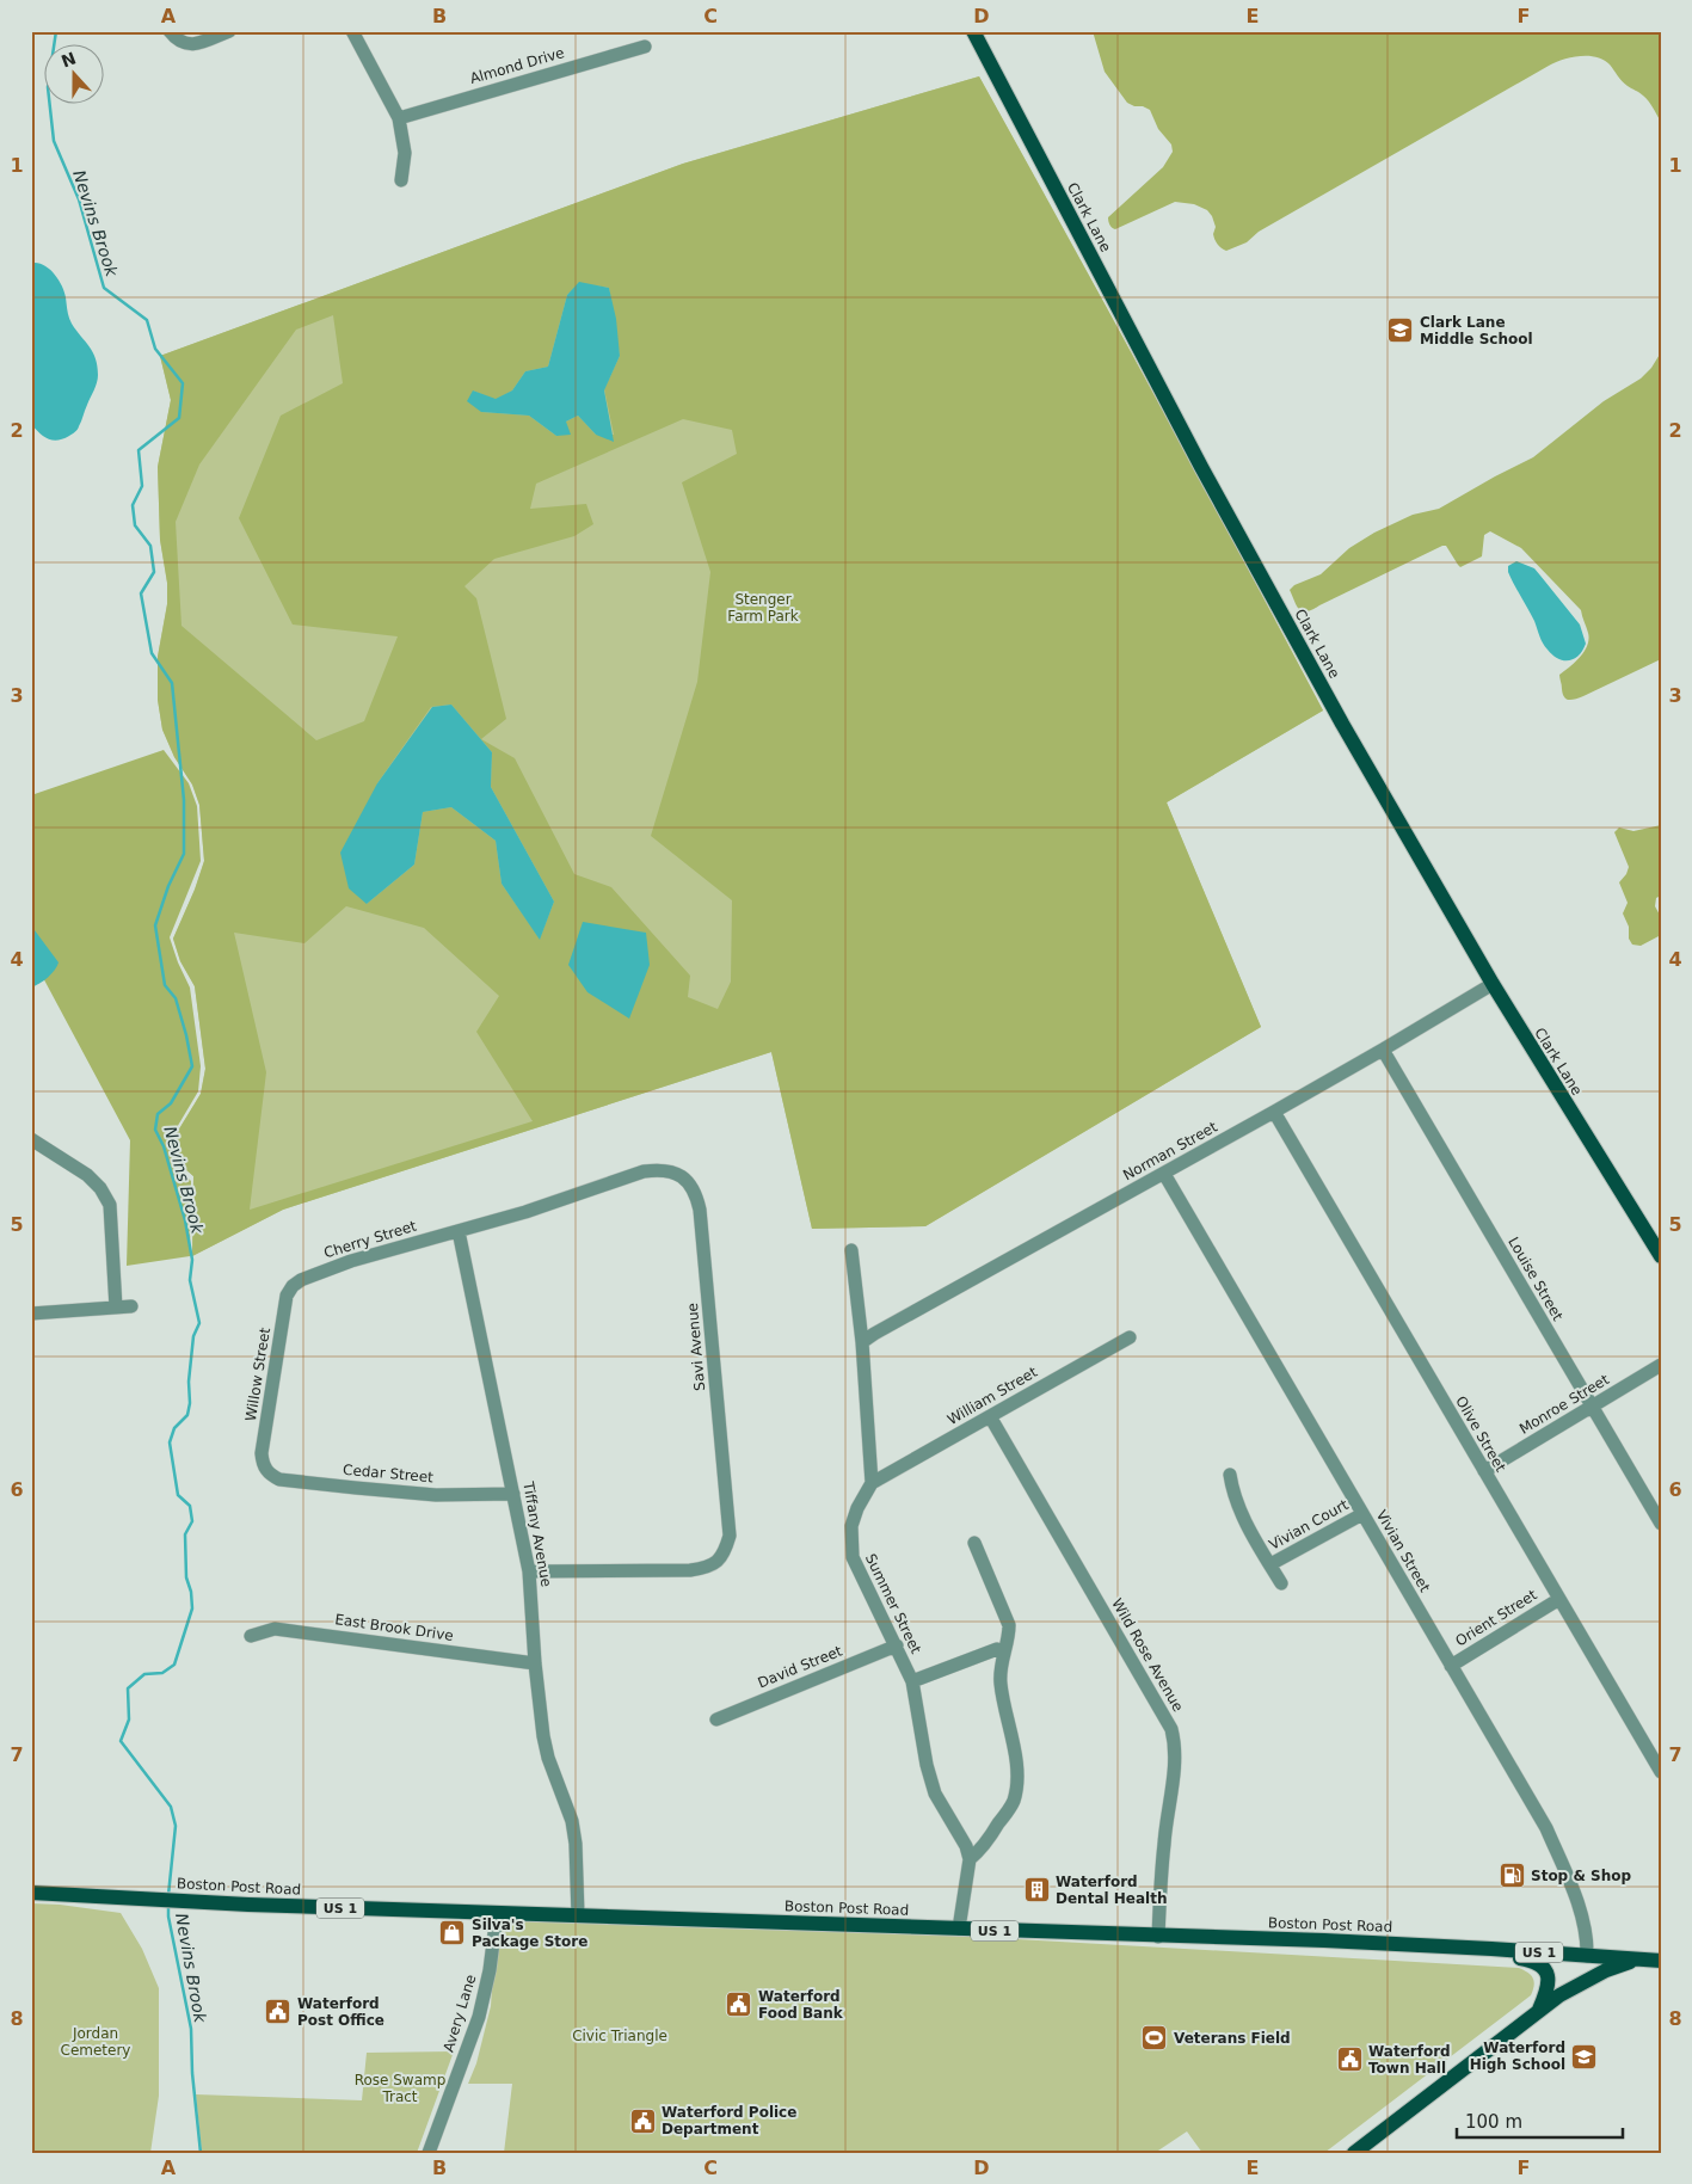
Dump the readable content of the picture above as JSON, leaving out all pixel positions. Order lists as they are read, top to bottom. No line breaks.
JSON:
{"streets":{"main road":["Clark Lane","Boston Post Road","US 1"],"street":["Almond Drive","Norman Street","Cherry Street","Louise Street","Savi Avenue","Willow Street","William Street","Monroe Street","Olive Street","Cedar Street","Vivian Court","Tiffany Avenue","Vivian Street","Summer Street","Orient Street","East Brook Drive","Wild Rose Avenue","David Street","Avery Lane"]},"crossings":[["Clark Lane","Norman Street"],["Norman Street","Louise Street"],["Norman Street","Olive Street"],["Norman Street","Vivian Street"],["Cherry Street","Savi Avenue"],["Cherry Street","Willow Street"],["Cherry Street","Tiffany Avenue"],["Louise Street","Monroe Street"],["Savi Avenue","Tiffany Avenue"],["Willow Street","Cedar Street"],["William Street","Summer Street"],["William Street","Wild Rose Avenue"],["Monroe Street","Olive Street"],["Olive Street","Orient Street"],["Cedar Street","Tiffany Avenue"],["Vivian Court","Vivian Street"],["Tiffany Avenue","East Brook Drive"],["Tiffany Avenue","Boston Post Road"],["Vivian Street","Orient Street"],["Vivian Street","Boston Post Road"],["Summer Street","David Street"],["Wild Rose Avenue","Boston Post Road"],["Boston Post Road","Avery Lane"]],"water":["Nevins Brook"],"parks":["Stenger Farm Park","Jordan Cemetery","Civic Triangle","Rose Swamp Tract"],"places":{"school or university":["Clark Lane Middle School","Waterford High School"],"fuel station":["Stop & Shop"],"building":["Waterford Dental Health"],"shop":["Silva's Package Store"],"public building":["Waterford Food Bank","Waterford Post Office","Waterford Town Hall","Waterford Police Department"],"sports":["Veterans Field"]},"scale_bar":"100 m","north":"top","grid":{"columns":["A","B","C","D","E","F"],"rows":["1","2","3","4","5","6","7","8"]}}
